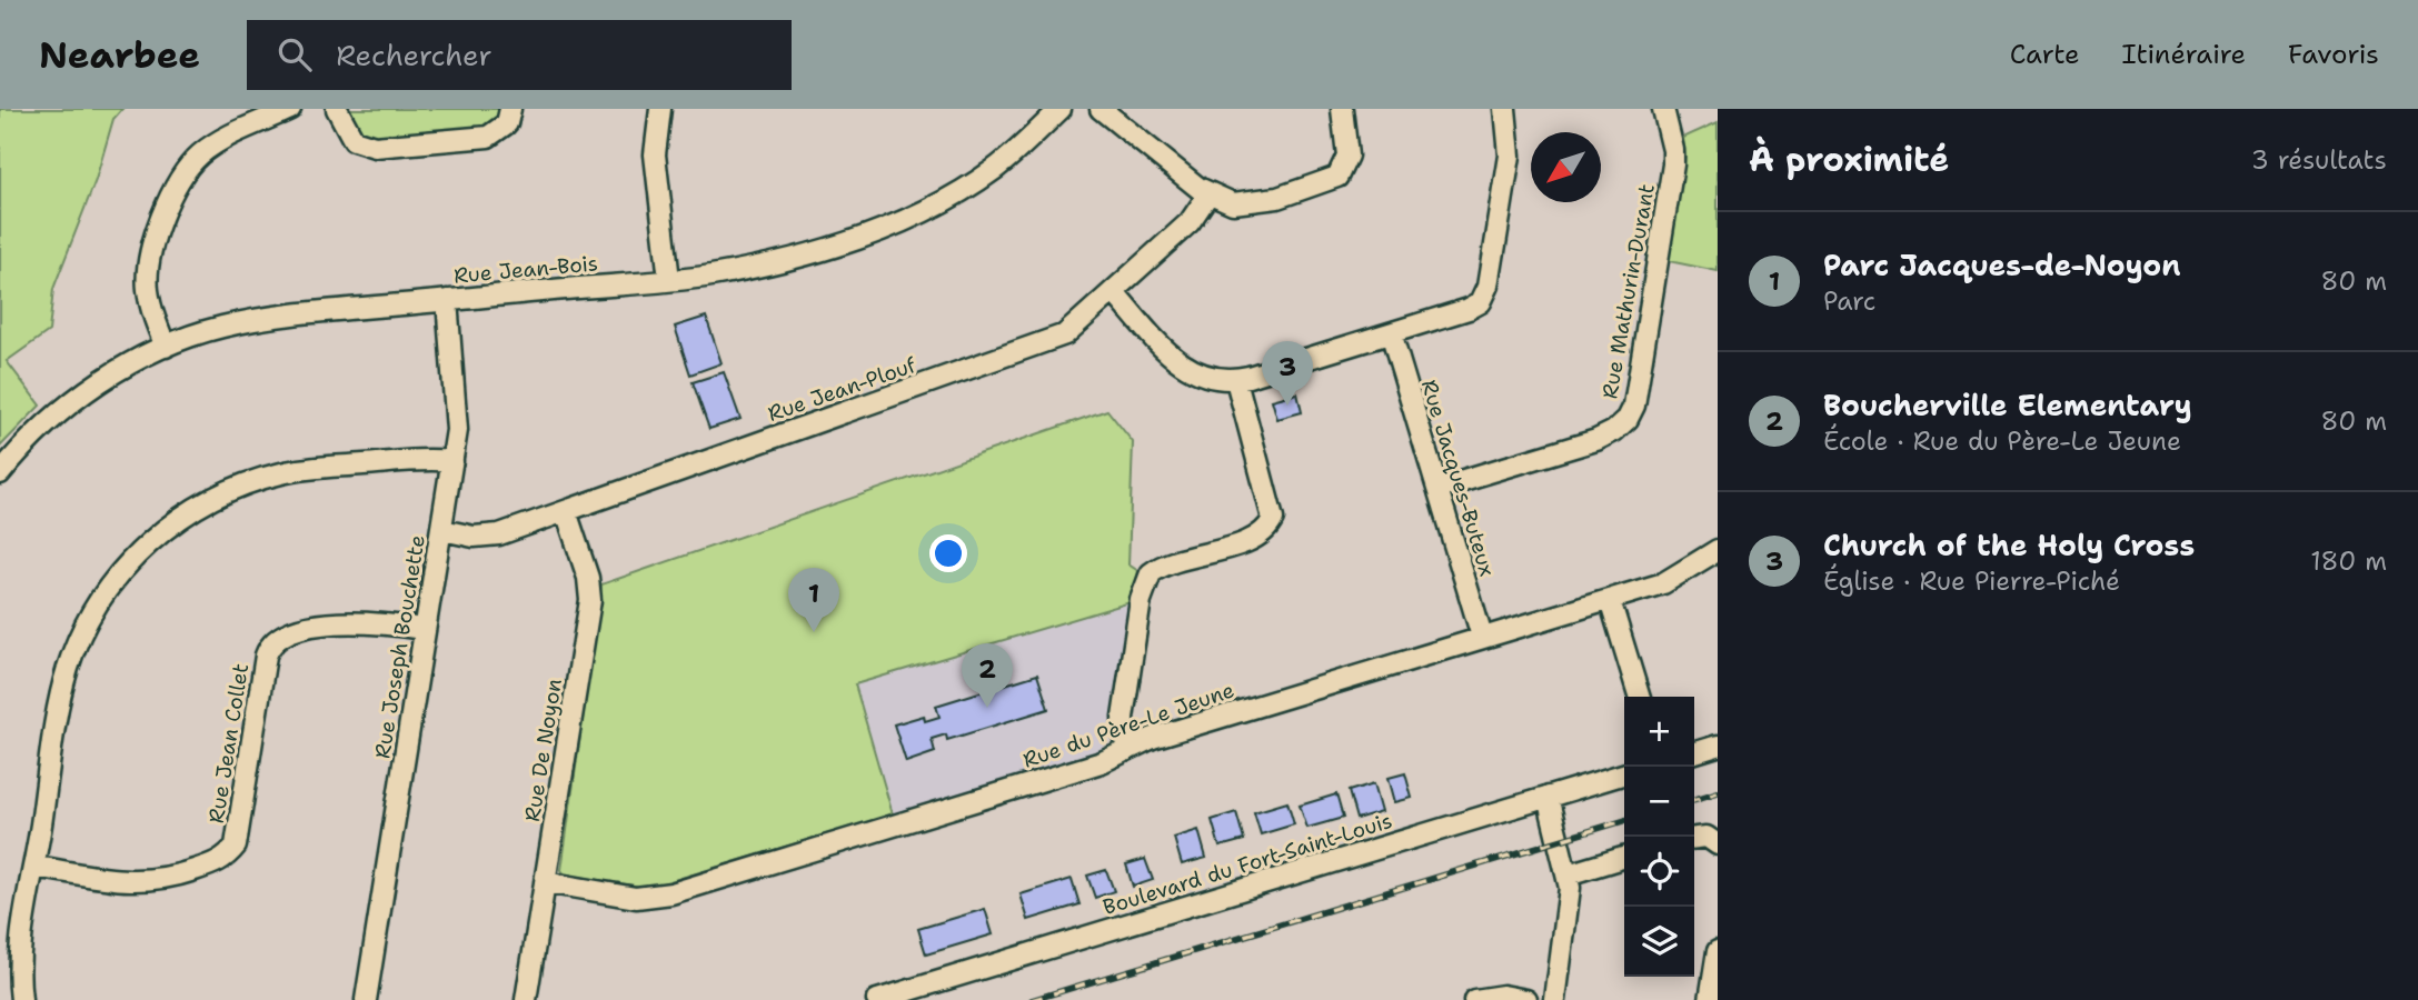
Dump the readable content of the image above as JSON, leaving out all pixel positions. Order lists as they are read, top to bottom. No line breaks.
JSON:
{"streets":{"street":["Rue Jean-Bois","Rue Mathurin-Durant","Rue Jean-Plouf","Rue Jacques-Buteux","Rue Joseph Bouchette","Rue du Père-Le Jeune","Rue Jean Collet","Rue De Noyon","Boulevard du Fort-Saint-Louis"]},"crossings":[["Rue Jean-Bois","Rue Joseph Bouchette"],["Rue Mathurin-Durant","Rue Jacques-Buteux"],["Rue Jean-Plouf","Rue Joseph Bouchette"],["Rue Jean-Plouf","Rue De Noyon"],["Rue Jacques-Buteux","Rue du Père-Le Jeune"],["Rue Joseph Bouchette","Rue Jean Collet"],["Rue du Père-Le Jeune","Rue De Noyon"]],"north":"bottom left","page":{"header":"Nearbee","search":"Rechercher","nav":["Carte","Itinéraire","Favoris"],"heading":["À proximité","3 résultats"],"list":[{"mark":"1","name":"Parc Jacques-de-Noyon","note":"Parc","value":"80 m"},{"mark":"2","name":"Boucherville Elementary","note":"École · Rue du Père-Le Jeune","value":"80 m"},{"mark":"3","name":"Church of the Holy Cross","note":"Église · Rue Pierre-Piché","value":"180 m"}],"pins":["3","1","2"],"map_buttons":["+","−"]}}
